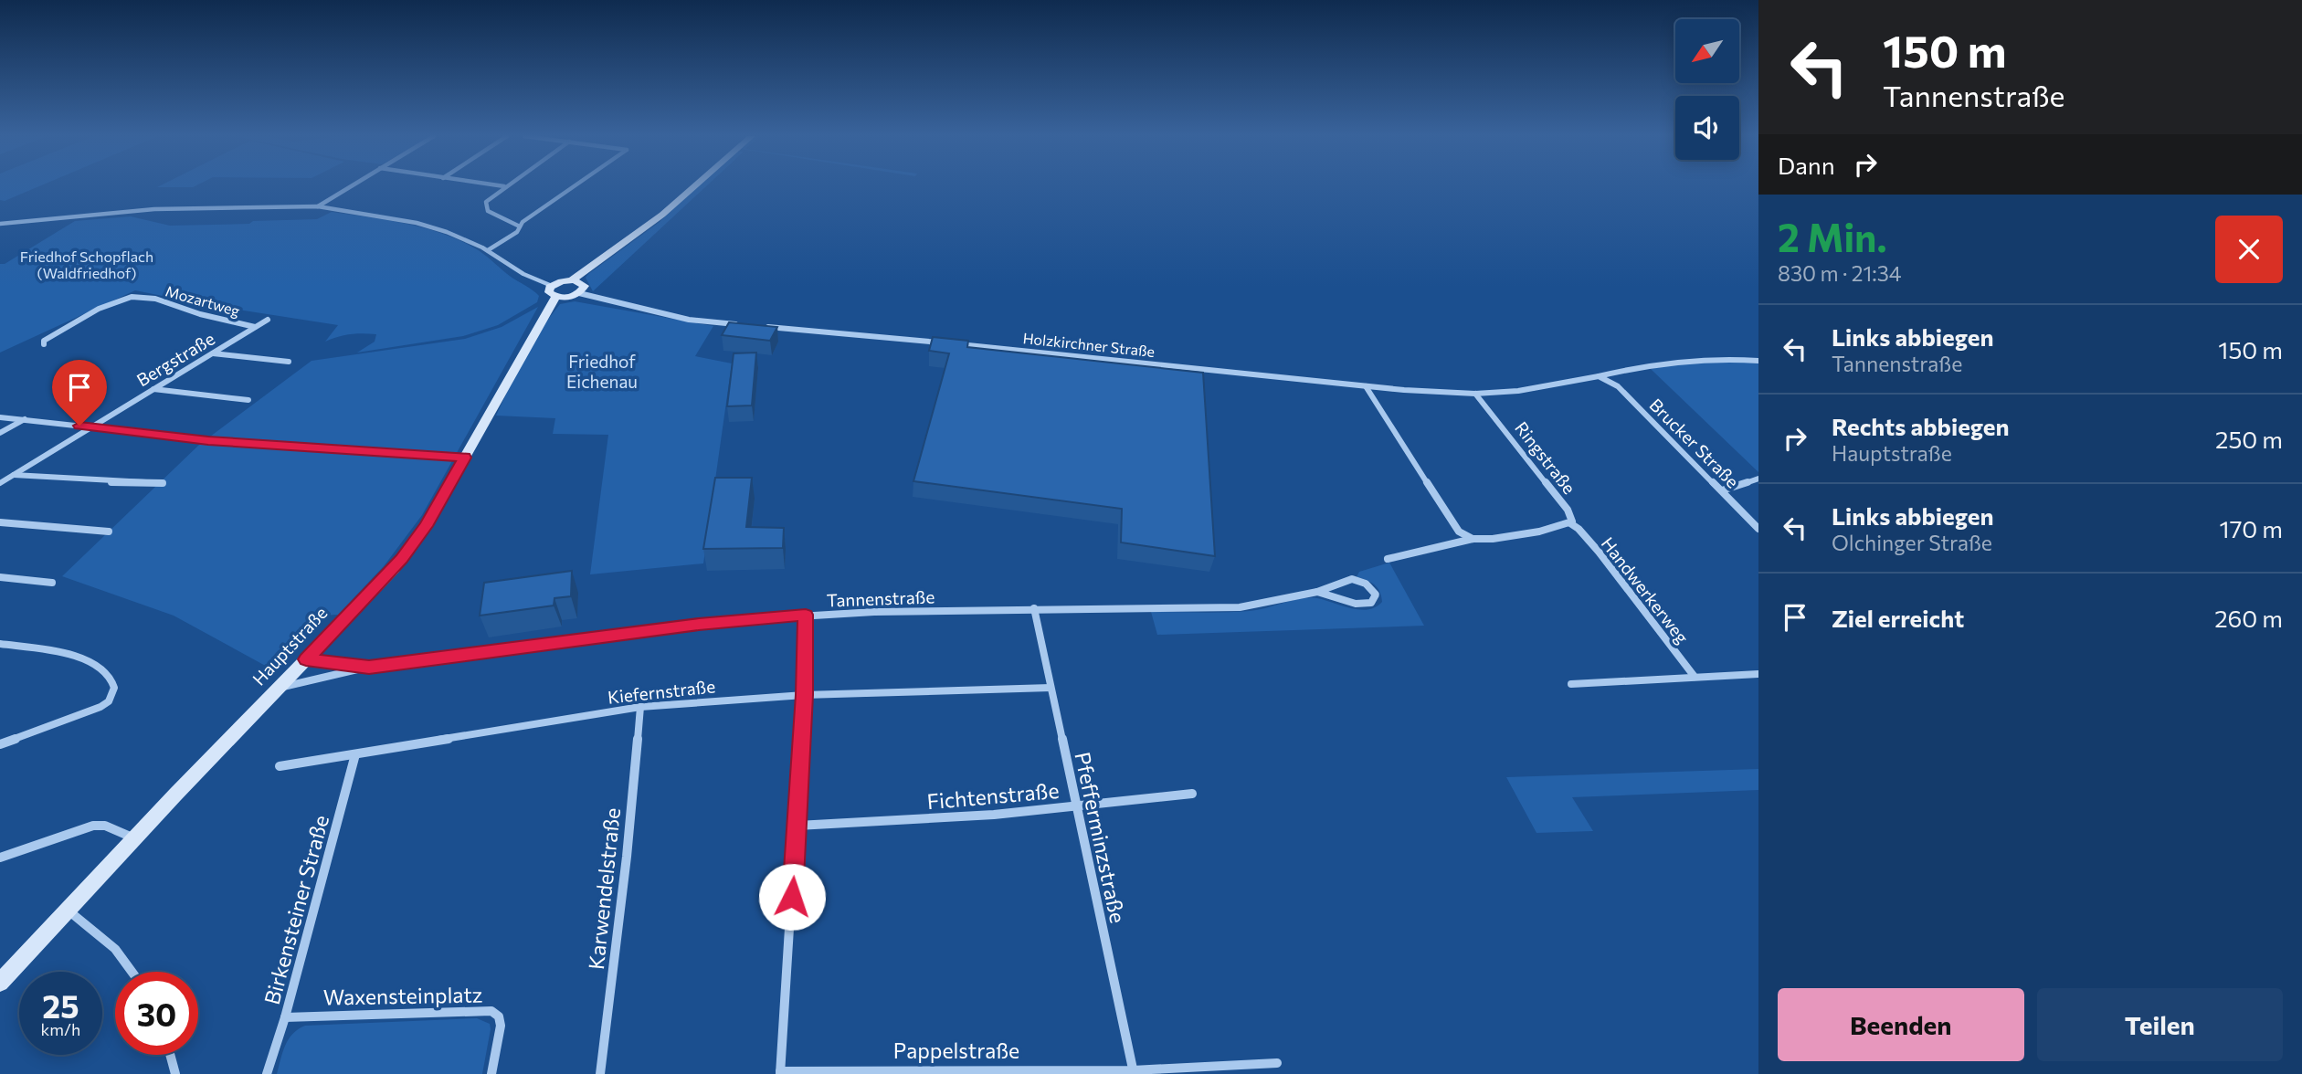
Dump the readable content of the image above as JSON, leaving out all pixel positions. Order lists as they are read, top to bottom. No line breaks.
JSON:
{"streets":{"main road":["Hauptstraße"],"street":["Mozartweg","Holzkirchner Straße","Bergstraße","Brucker Straße","Ringstraße","Handwerkerweg","Tannenstraße","Kiefernstraße","Fichtenstraße","Pfefferminzstraße","Karwendelstraße","Birkensteiner Straße","Waxensteinplatz","Pappelstraße"]},"crossings":[["Mozartweg","Bergstraße"],["Holzkirchner Straße","Brucker Straße"],["Holzkirchner Straße","Ringstraße"],["Ringstraße","Handwerkerweg"],["Tannenstraße","Hauptstraße"],["Tannenstraße","Pfefferminzstraße"],["Kiefernstraße","Pfefferminzstraße"],["Kiefernstraße","Karwendelstraße"],["Kiefernstraße","Birkensteiner Straße"],["Fichtenstraße","Pfefferminzstraße"],["Pfefferminzstraße","Pappelstraße"],["Birkensteiner Straße","Waxensteinplatz"]],"parks":["Friedhof Schopflach (Waldfriedhof)","Friedhof Eichenau"],"north":"bottom left","page":{"turn":["150 m","Tannenstraße"],"then":"Dann","heading":["2 Min.","830 m · 21:34"],"list":[{"name":"Links abbiegen","note":"Tannenstraße","value":"150 m"},{"name":"Rechts abbiegen","note":"Hauptstraße","value":"250 m"},{"name":"Links abbiegen","note":"Olchinger Straße","value":"170 m"},{"name":"Ziel erreicht","value":"260 m"}],"speed":"25 km/h","limit":"30","buttons":["Beenden","Teilen"]}}
